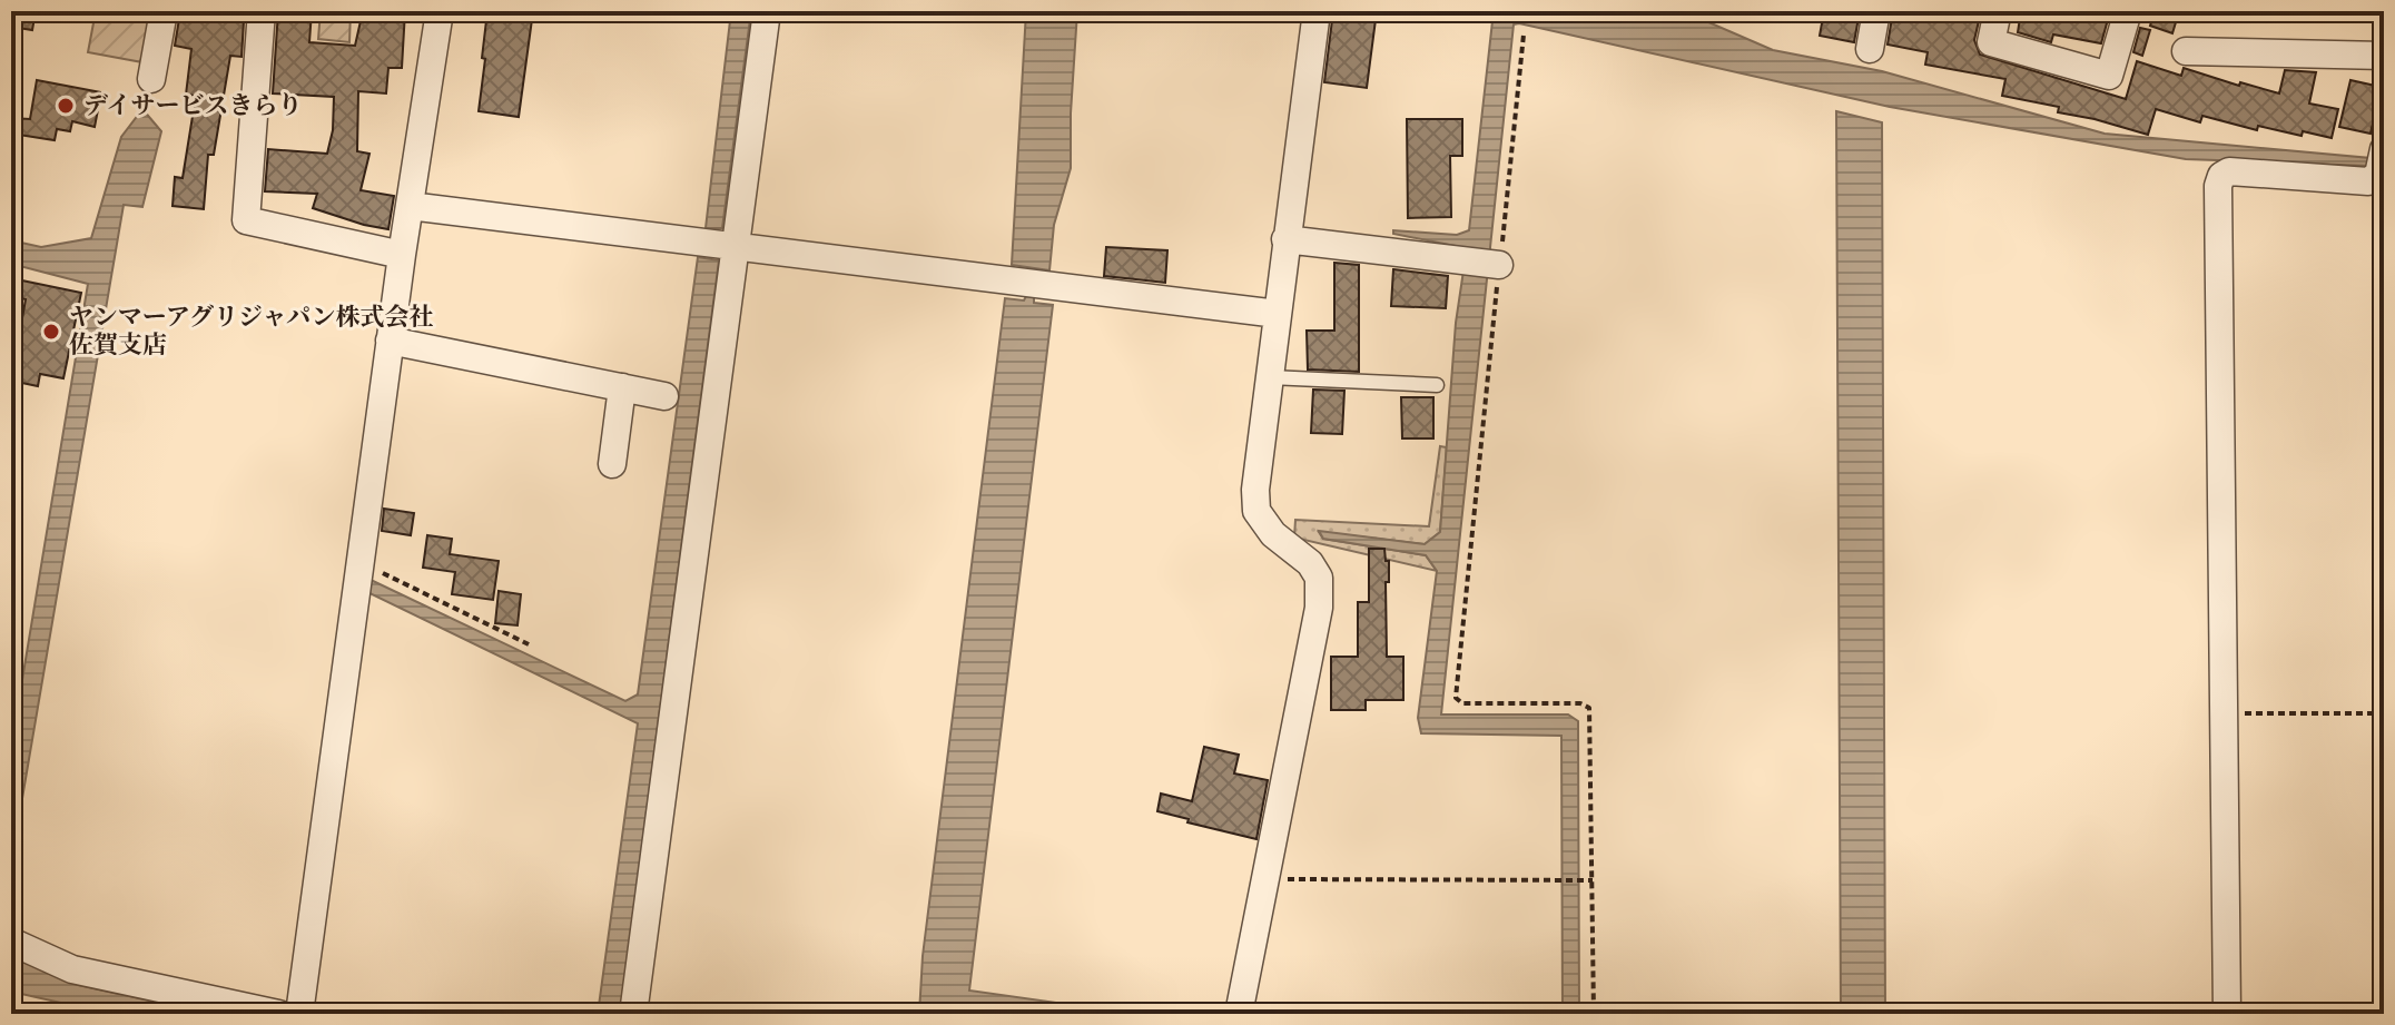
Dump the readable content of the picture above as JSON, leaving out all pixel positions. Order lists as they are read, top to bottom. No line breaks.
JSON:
{"places":["デイサービスきらり","ヤンマーアグリジャパン株式会社 佐賀支店"]}
